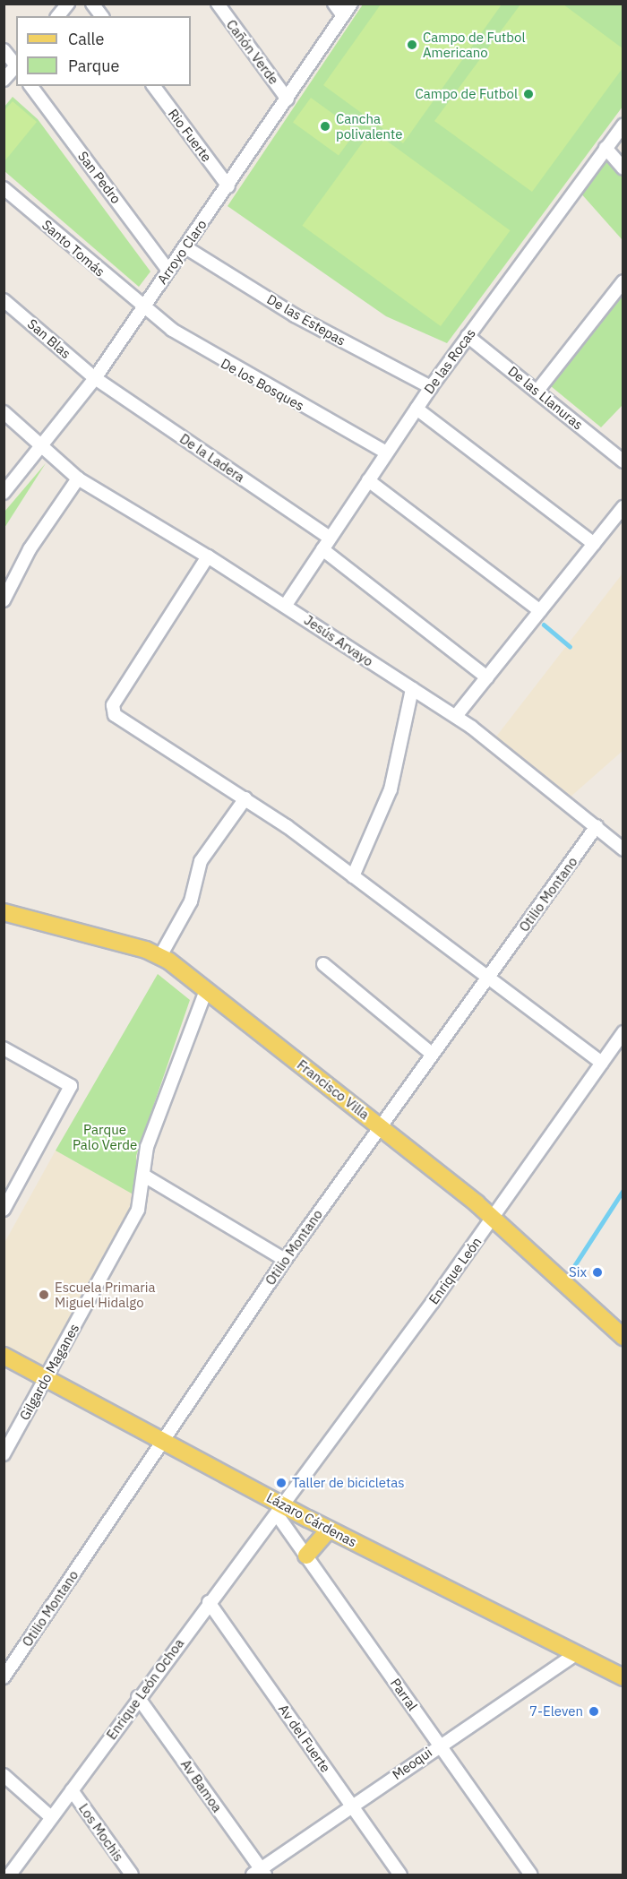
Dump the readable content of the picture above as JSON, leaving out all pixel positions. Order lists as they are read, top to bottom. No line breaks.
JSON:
{"streets":{"main road":["Francisco Villa","Lázaro Cárdenas"],"street":["Cañón Verde","Rio Fuerte","San Pedro","Santo Tomás","Arroyo Claro","De las Estepas","San Blas","De las Rocas","De los Bosques","De las Llanuras","De la Ladera","Jesús Arvayo","Otilio Montano","Enrique León","Gilgardo Maganes","Enrique León Ochoa","Parral","Av del Fuerte","Meoqui","Av Bamoa","Los Mochis"]},"crossings":[["Cañón Verde","Arroyo Claro"],["Rio Fuerte","Arroyo Claro"],["San Pedro","Arroyo Claro"],["Santo Tomás","Arroyo Claro"],["Santo Tomás","De los Bosques"],["Arroyo Claro","De las Estepas"],["Arroyo Claro","San Blas"],["Arroyo Claro","De los Bosques"],["Arroyo Claro","De la Ladera"],["Arroyo Claro","Jesús Arvayo"],["De las Estepas","De las Rocas"],["San Blas","De la Ladera"],["De las Rocas","De los Bosques"],["De las Rocas","De las Llanuras"],["De las Rocas","De la Ladera"],["De las Rocas","Jesús Arvayo"],["Jesús Arvayo","Otilio Montano"],["Otilio Montano","Francisco Villa"],["Otilio Montano","Lázaro Cárdenas"],["Francisco Villa","Enrique León"],["Francisco Villa","Gilgardo Maganes"],["Enrique León","Lázaro Cárdenas"],["Enrique León","Enrique León Ochoa"],["Enrique León","Parral"],["Gilgardo Maganes","Lázaro Cárdenas"],["Lázaro Cárdenas","Enrique León Ochoa"],["Lázaro Cárdenas","Parral"],["Lázaro Cárdenas","Meoqui"],["Enrique León Ochoa","Parral"],["Enrique León Ochoa","Av del Fuerte"],["Enrique León Ochoa","Av Bamoa"],["Enrique León Ochoa","Los Mochis"],["Parral","Meoqui"],["Av del Fuerte","Meoqui"],["Meoqui","Av Bamoa"]],"parks":["Parque Palo Verde"],"places":["Campo de Futbol Americano","Campo de Futbol","Cancha polivalente","Six","Escuela Primaria Miguel Hidalgo","Taller de bicicletas","7-Eleven"],"legend":["Calle","Parque"]}
